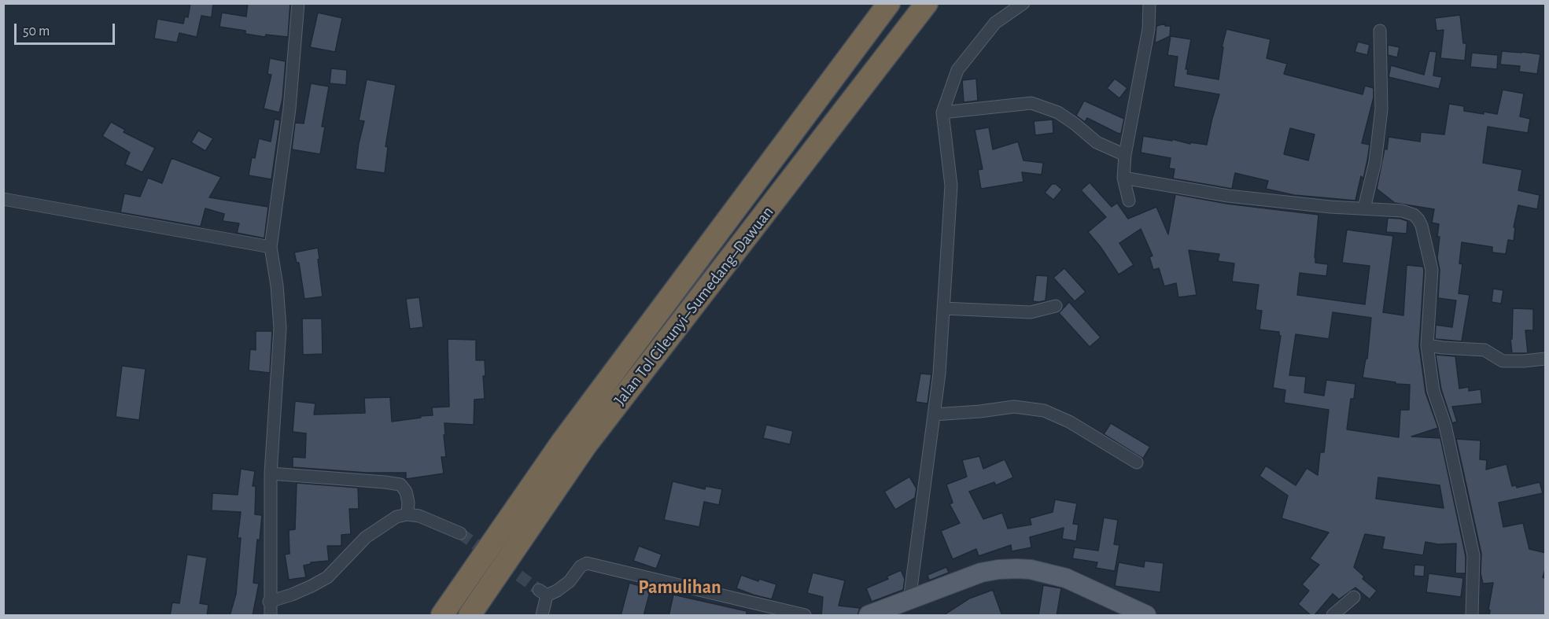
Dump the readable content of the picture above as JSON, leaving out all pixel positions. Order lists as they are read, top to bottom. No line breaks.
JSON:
{"streets":{"highway":["Jalan Tol Cileunyi–Sumedang–Dawuan"]},"districts":["Pamulihan"],"scale_bar":"50 m"}
